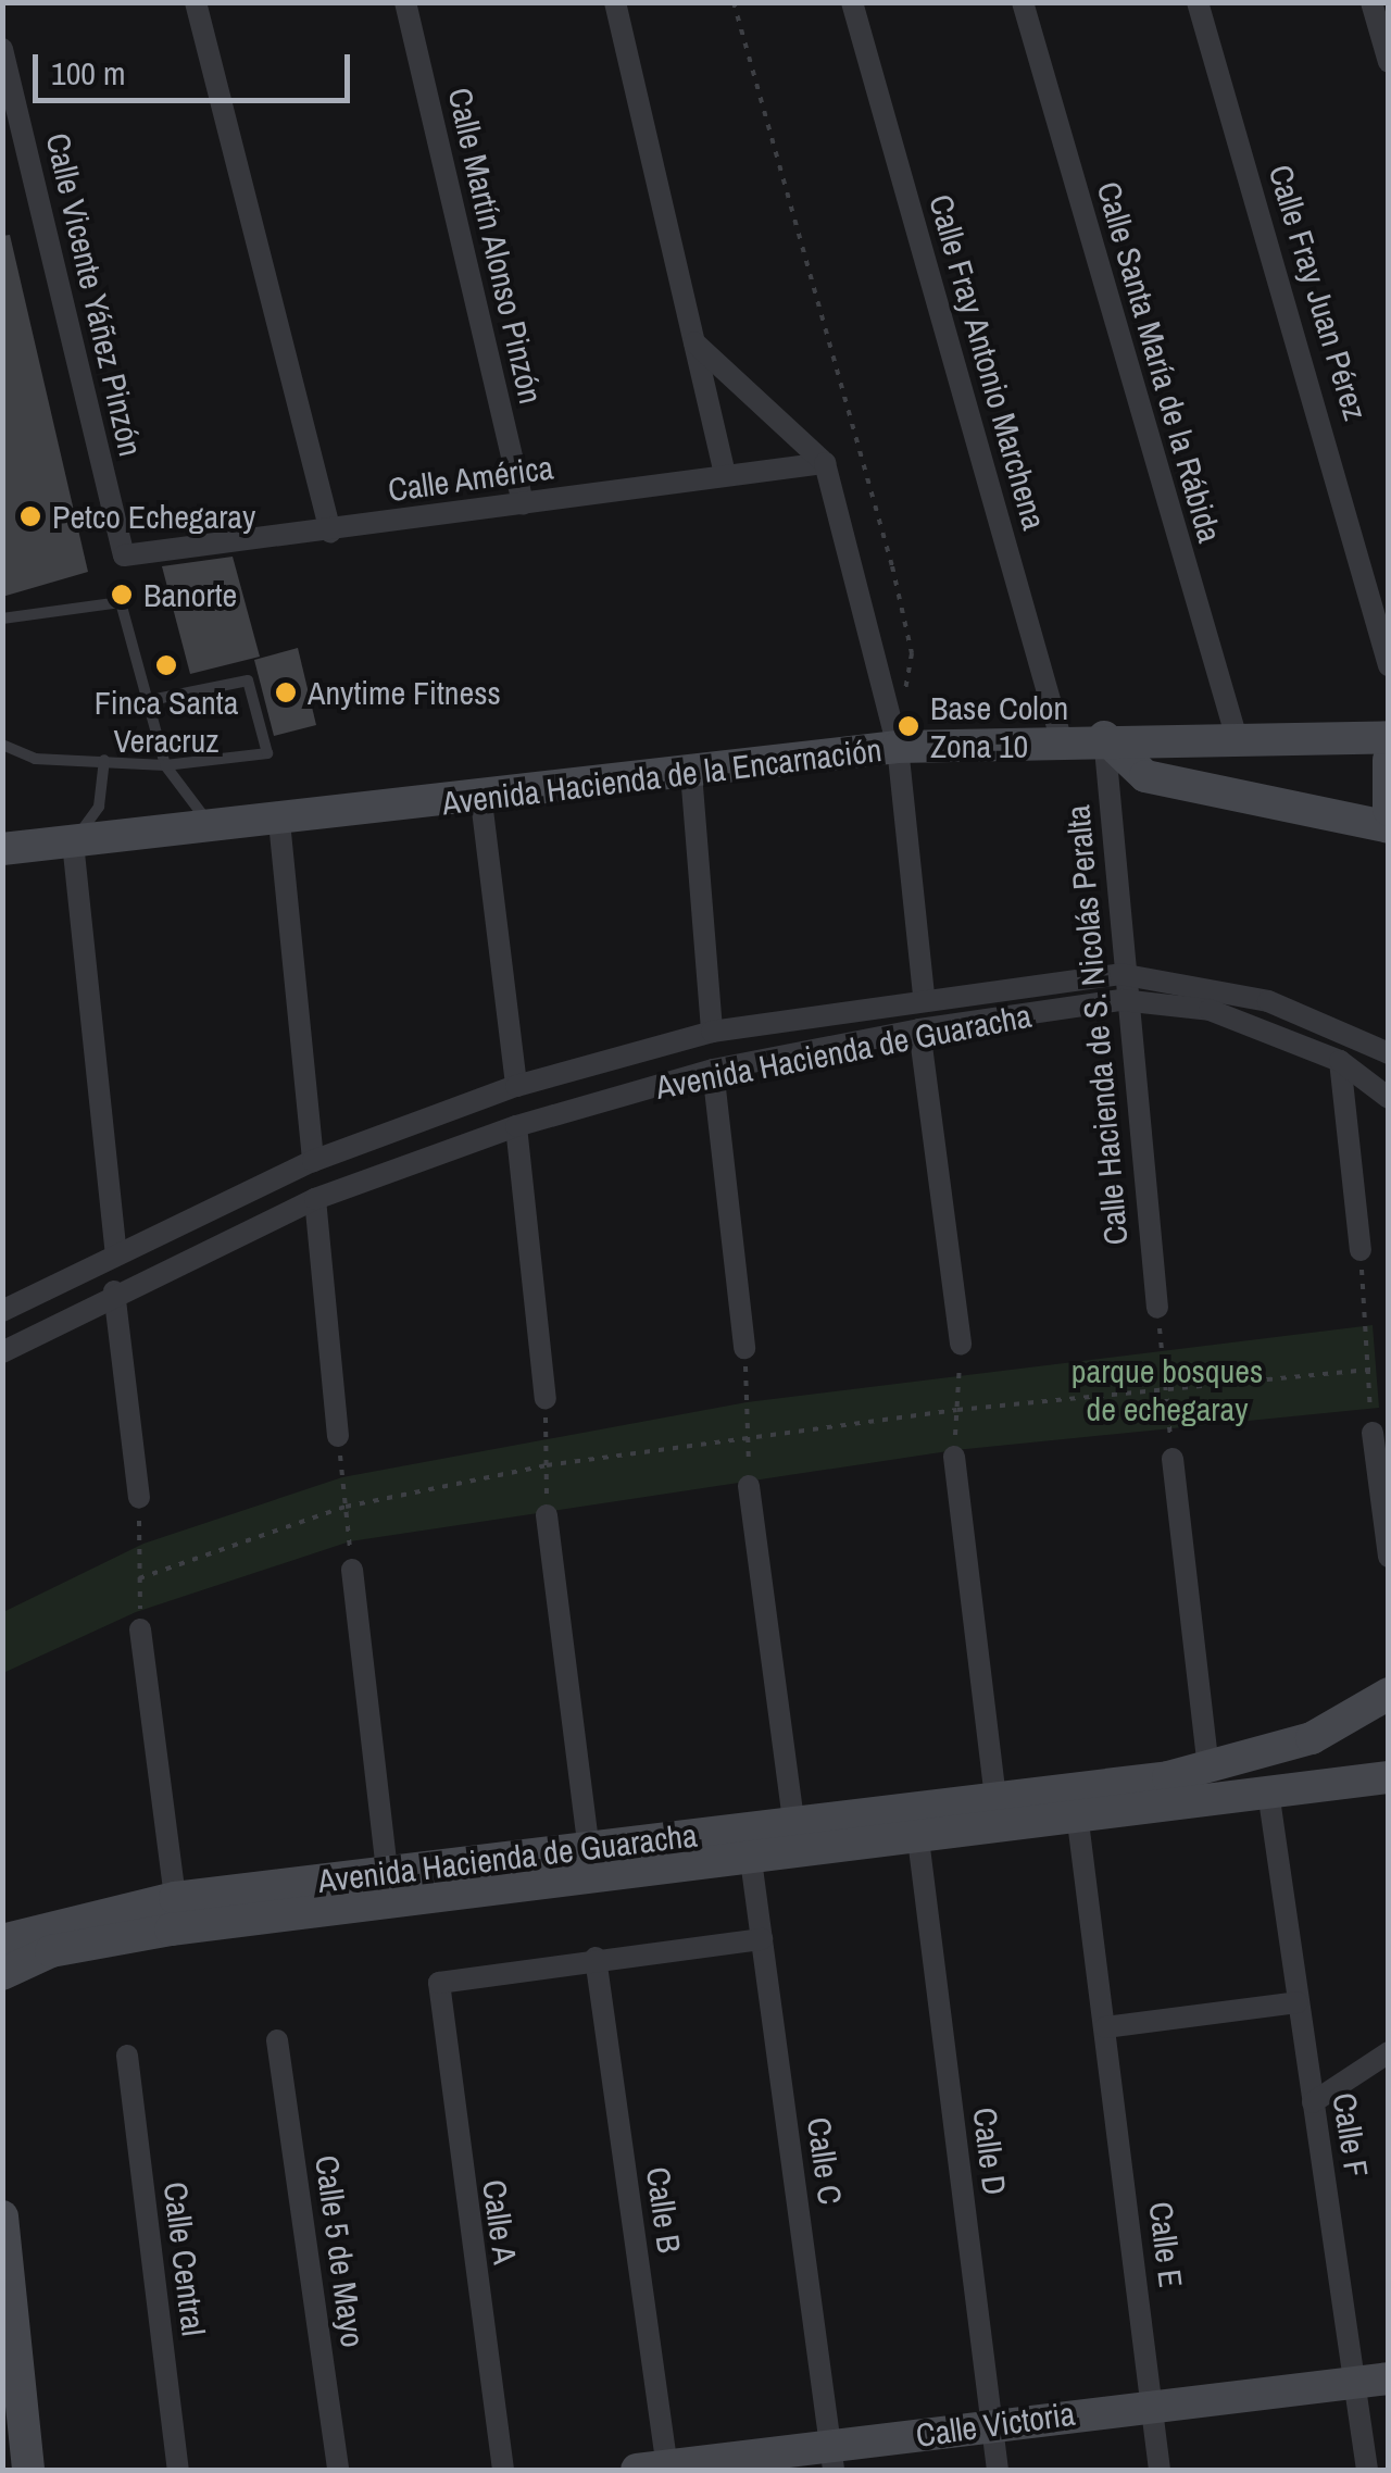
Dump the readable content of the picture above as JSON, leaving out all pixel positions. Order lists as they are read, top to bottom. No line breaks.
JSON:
{"streets":{"main road":["Avenida Hacienda de la Encarnación","Avenida Hacienda de Guaracha","Calle Victoria"],"street":["Calle Martín Alonso Pinzón","Calle Fray Juan Pérez","Calle Vicente Yáñez Pinzón","Calle Fray Antonio Marchena","Calle Santa María de la Rábida","Calle América","Calle Hacienda de S. Nicolás Peralta","Calle F","Calle D","Calle C","Calle B","Calle A","Calle E","Calle 5 de Mayo","Calle Central"]},"crossings":[["Calle Martín Alonso Pinzón","Calle América"],["Calle Vicente Yáñez Pinzón","Calle América"],["Calle Fray Antonio Marchena","Avenida Hacienda de la Encarnación"],["Calle Santa María de la Rábida","Avenida Hacienda de la Encarnación"],["Avenida Hacienda de la Encarnación","Calle Hacienda de S. Nicolás Peralta"],["Calle Hacienda de S. Nicolás Peralta","Avenida Hacienda de Guaracha"],["Avenida Hacienda de Guaracha","Calle F"],["Avenida Hacienda de Guaracha","Calle D"],["Avenida Hacienda de Guaracha","Calle C"],["Avenida Hacienda de Guaracha","Calle E"],["Calle F","Calle Victoria"],["Calle D","Calle Victoria"],["Calle C","Calle Victoria"],["Calle B","Calle A"],["Calle B","Calle Victoria"],["Calle E","Calle Victoria"]],"parks":["parque bosques de echegaray"],"places":["Petco Echegaray","Banorte","Finca Santa Veracruz","Anytime Fitness","Base Colon Zona 10"],"scale_bar":"100 m"}
